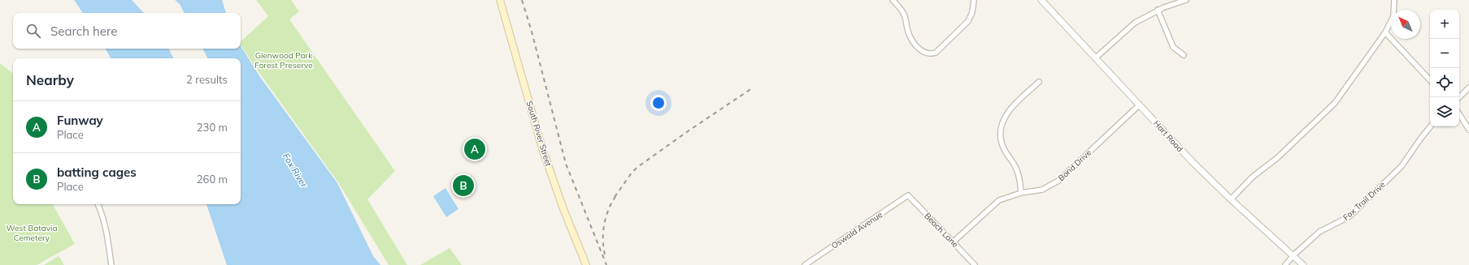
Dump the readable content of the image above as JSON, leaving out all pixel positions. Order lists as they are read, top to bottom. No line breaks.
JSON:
{"streets":{"main road":["South River Street"],"street":["Hart Road","Bond Drive","Fox Trail Drive","Oswald Avenue","Beach Lane"]},"crossings":[["Hart Road","Bond Drive"],["Hart Road","Fox Trail Drive"],["Bond Drive","Beach Lane"],["Oswald Avenue","Beach Lane"]],"water":["Fox River"],"parks":["Glenwood Park Forest Preserve","West Batavia Cemetery"],"north":"top left","page":{"map_buttons":["+","−"],"search":"Search here","heading":["Nearby","2 results"],"list":[{"mark":"A","name":"Funway","note":"Place","value":"230 m"},{"mark":"B","name":"batting cages","note":"Place","value":"260 m"}],"pins":["A","B"]}}
